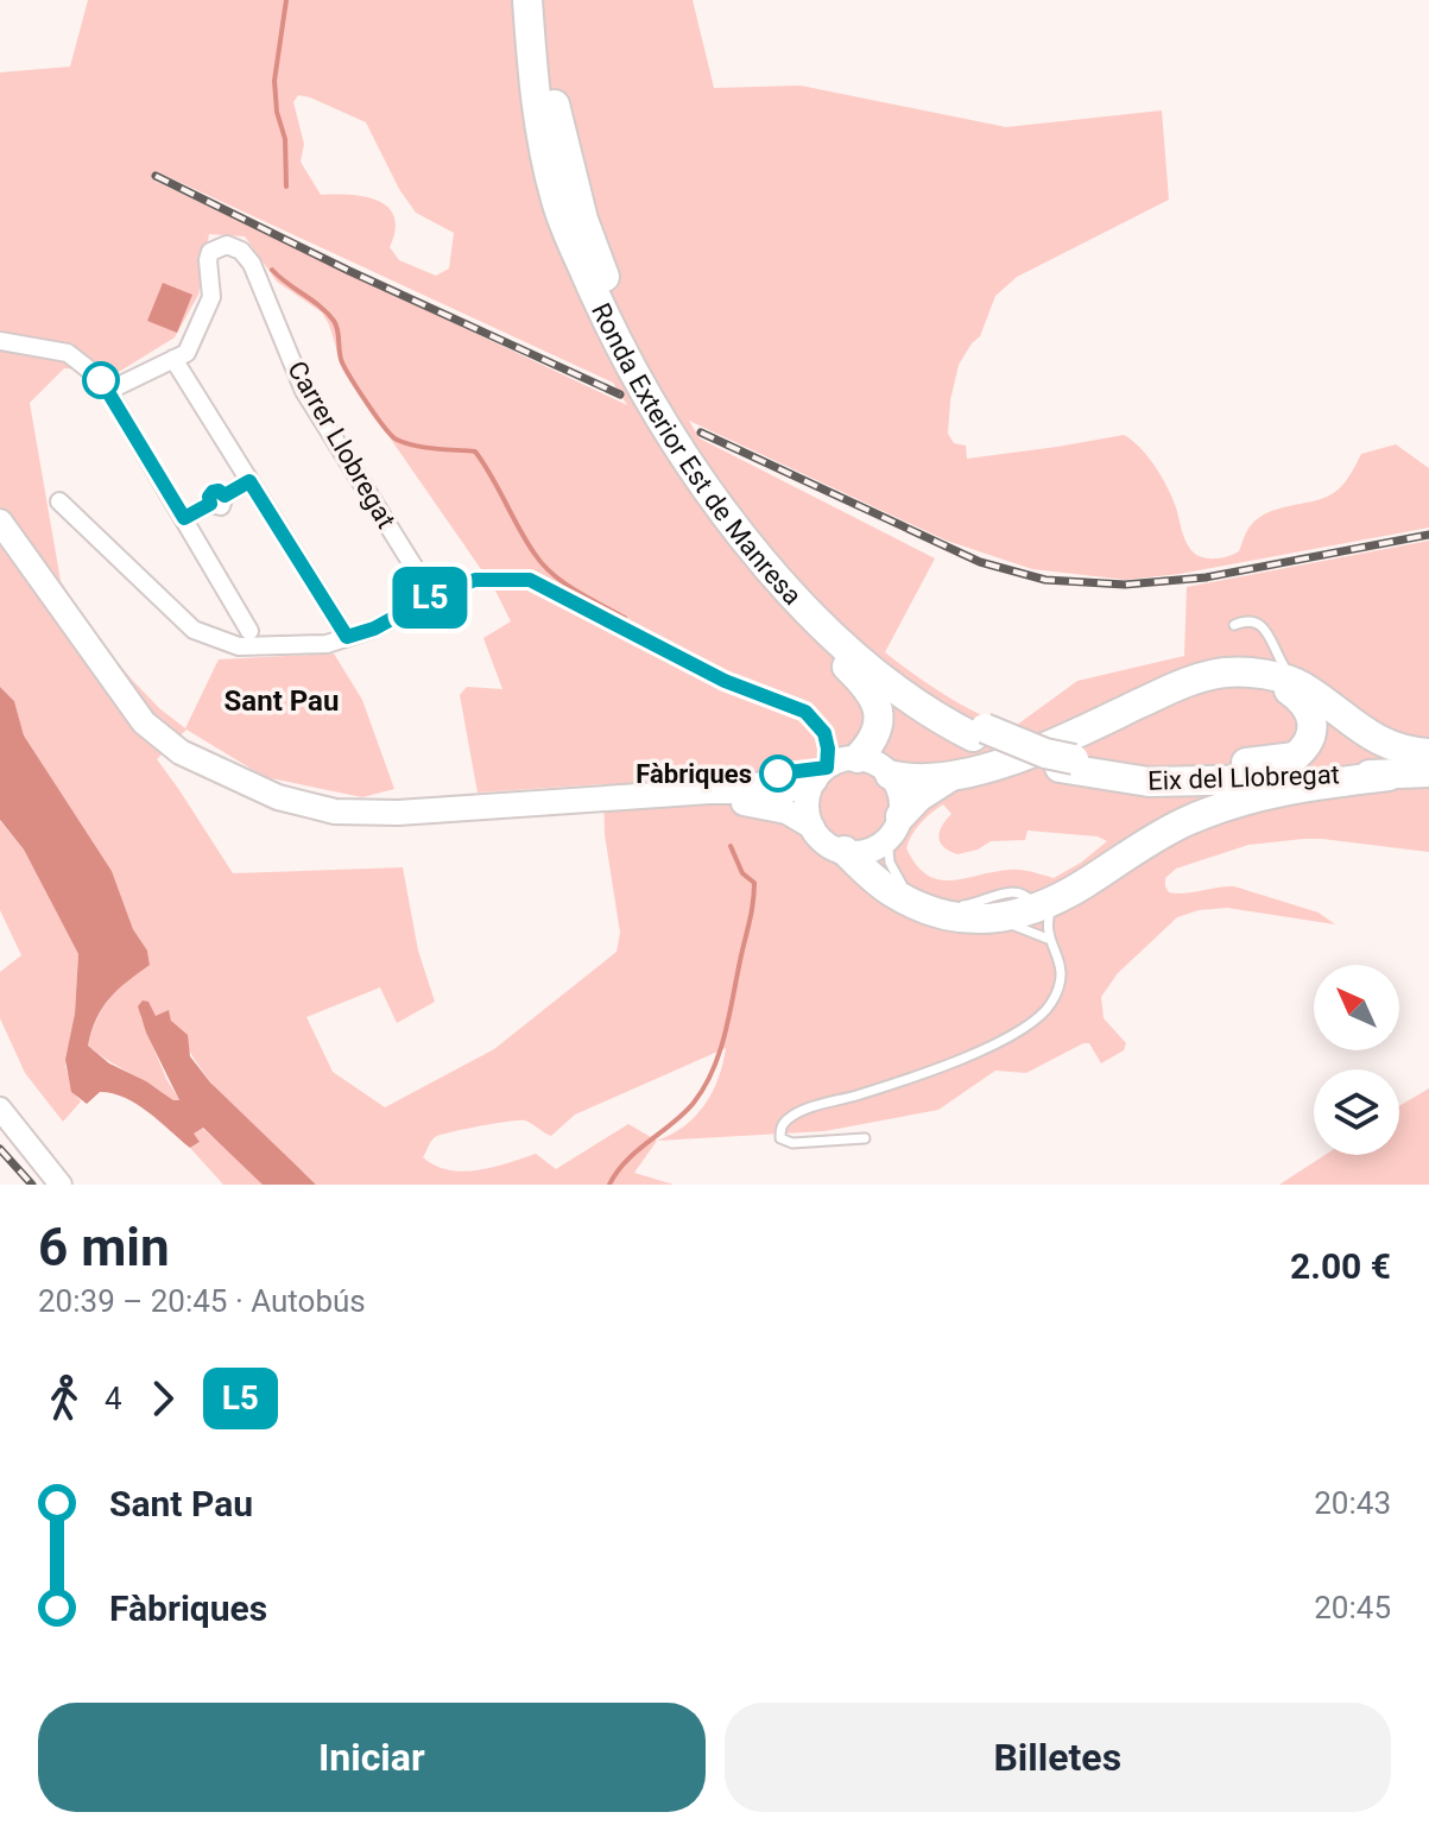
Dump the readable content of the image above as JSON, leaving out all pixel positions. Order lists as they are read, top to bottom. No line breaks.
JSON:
{"streets":{"highway":["Ronda Exterior Est de Manresa","Eix del Llobregat"],"street":["Carrer Llobregat"]},"crossings":[["Ronda Exterior Est de Manresa","Eix del Llobregat"]],"districts":["Sant Pau"],"places":["Fàbriques"],"lines":["bus line L5"],"north":"top left","page":{"on_map":"L5","heading":["6 min","20:39 – 20:45 · Autobús","2.00 €"],"legs":["4","L5"],"list":[{"name":"Sant Pau","value":"20:43"},{"name":"Fàbriques","value":"20:45"}],"buttons":["Iniciar","Billetes"]}}
